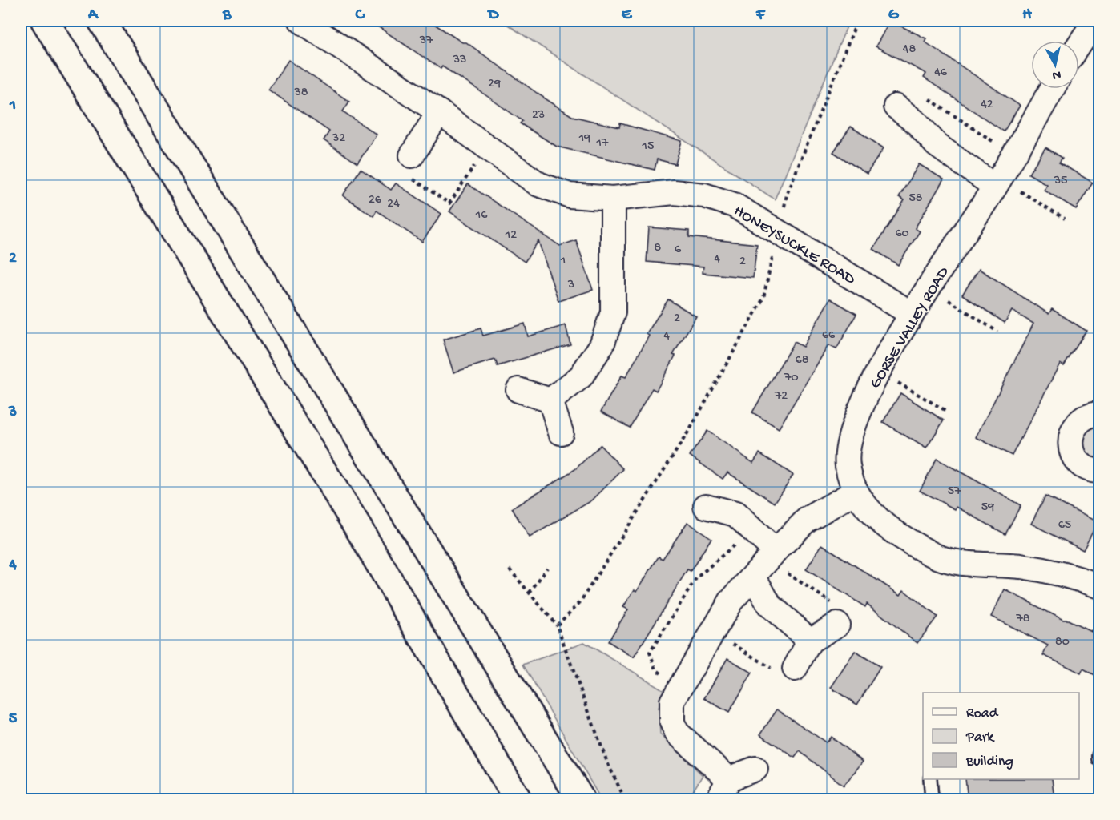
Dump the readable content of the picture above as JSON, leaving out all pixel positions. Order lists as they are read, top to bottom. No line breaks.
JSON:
{"streets":{"street":["HONEYSUCKLE ROAD","GORSE VALLEY ROAD"]},"crossings":[["HONEYSUCKLE ROAD","GORSE VALLEY ROAD"]],"house_numbers":["37","48","33","46","29","38","42","23","32","19","17","15","35","58","26","24","16","60","12","8","6","4","1","2","3","2","66","4","68","70","72","57","59","65","78","80"],"legend":["Road","Park","Building"],"north":"bottom","grid":{"columns":["A","B","C","D","E","F","G","H"],"rows":["1","2","3","4","5"]}}
